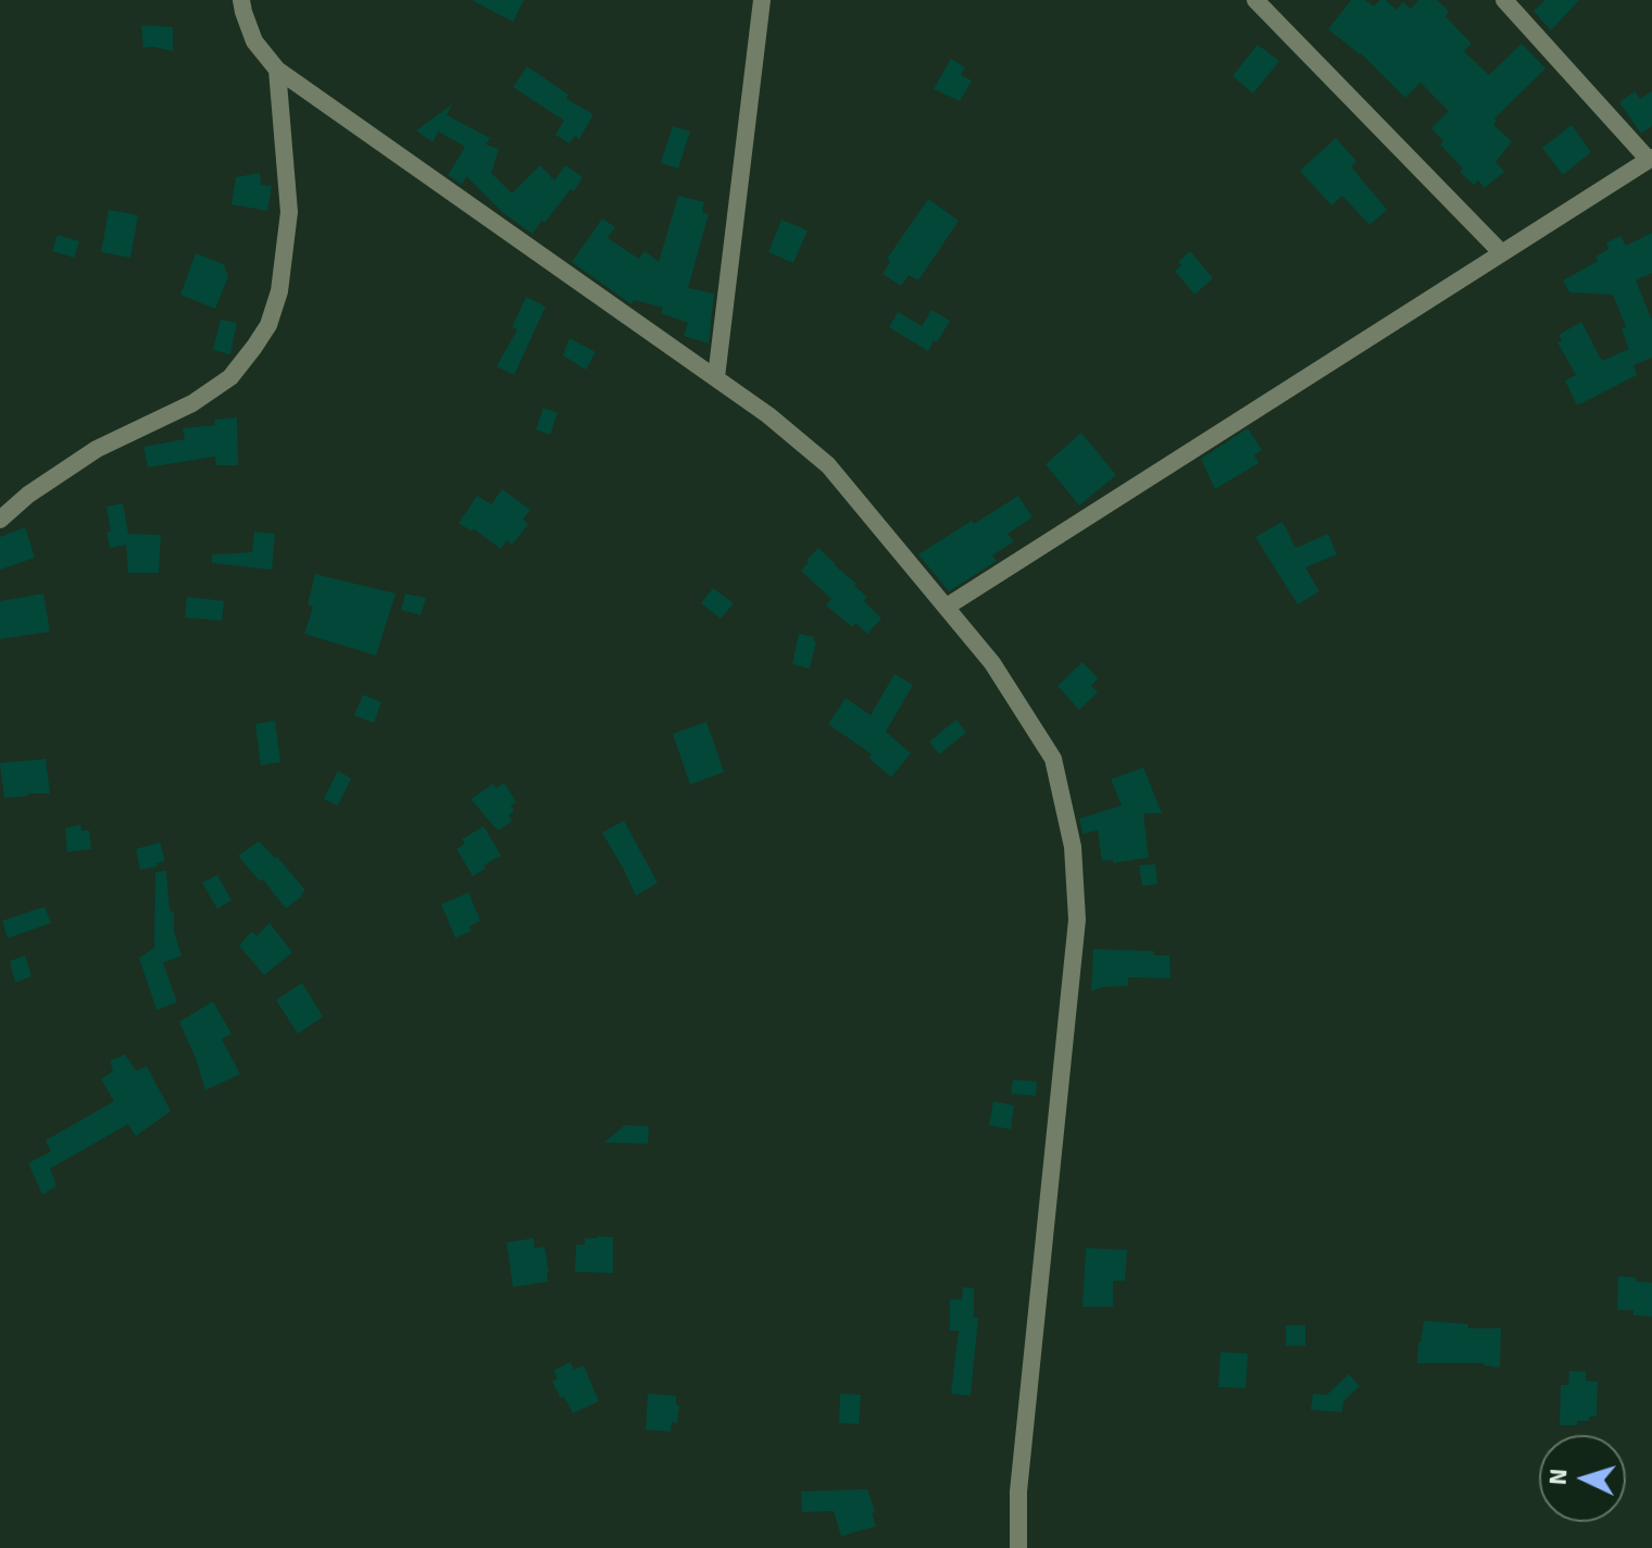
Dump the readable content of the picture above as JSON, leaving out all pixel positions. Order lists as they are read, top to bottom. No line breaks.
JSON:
{"north":"left"}
